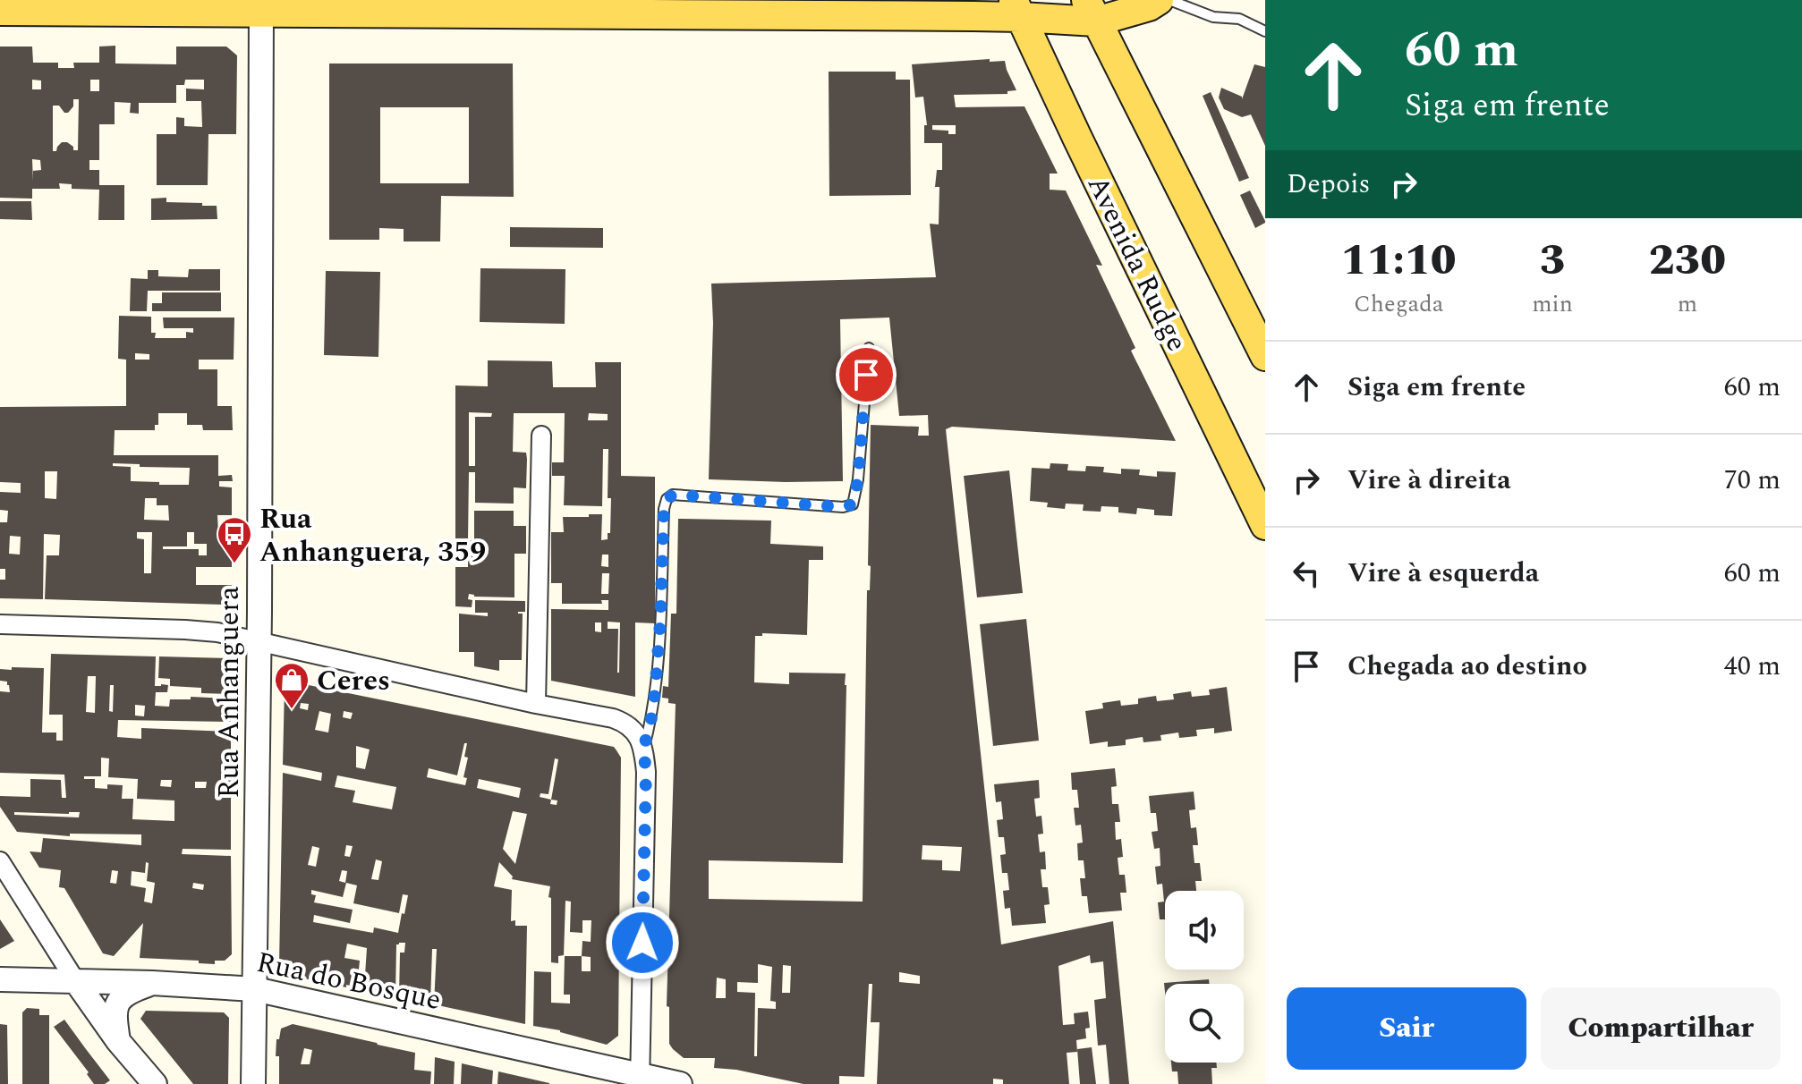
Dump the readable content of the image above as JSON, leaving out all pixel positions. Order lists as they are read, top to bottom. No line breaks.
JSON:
{"streets":{"main road":["Avenida Rudge"],"street":["Rua Anhanguera","Rua do Bosque"]},"crossings":[["Rua Anhanguera","Rua do Bosque"]],"places":{"bus stop":["Rua Anhanguera, 359"],"shop":["Ceres"]},"page":{"turn":["60 m","Siga em frente"],"then":"Depois","eta":["11:10","Chegada","3","min","230","m"],"list":[{"name":"Siga em frente","value":"60 m"},{"name":"Vire à direita","value":"70 m"},{"name":"Vire à esquerda","value":"60 m"},{"name":"Chegada ao destino","value":"40 m"}],"buttons":["Sair","Compartilhar"]}}
